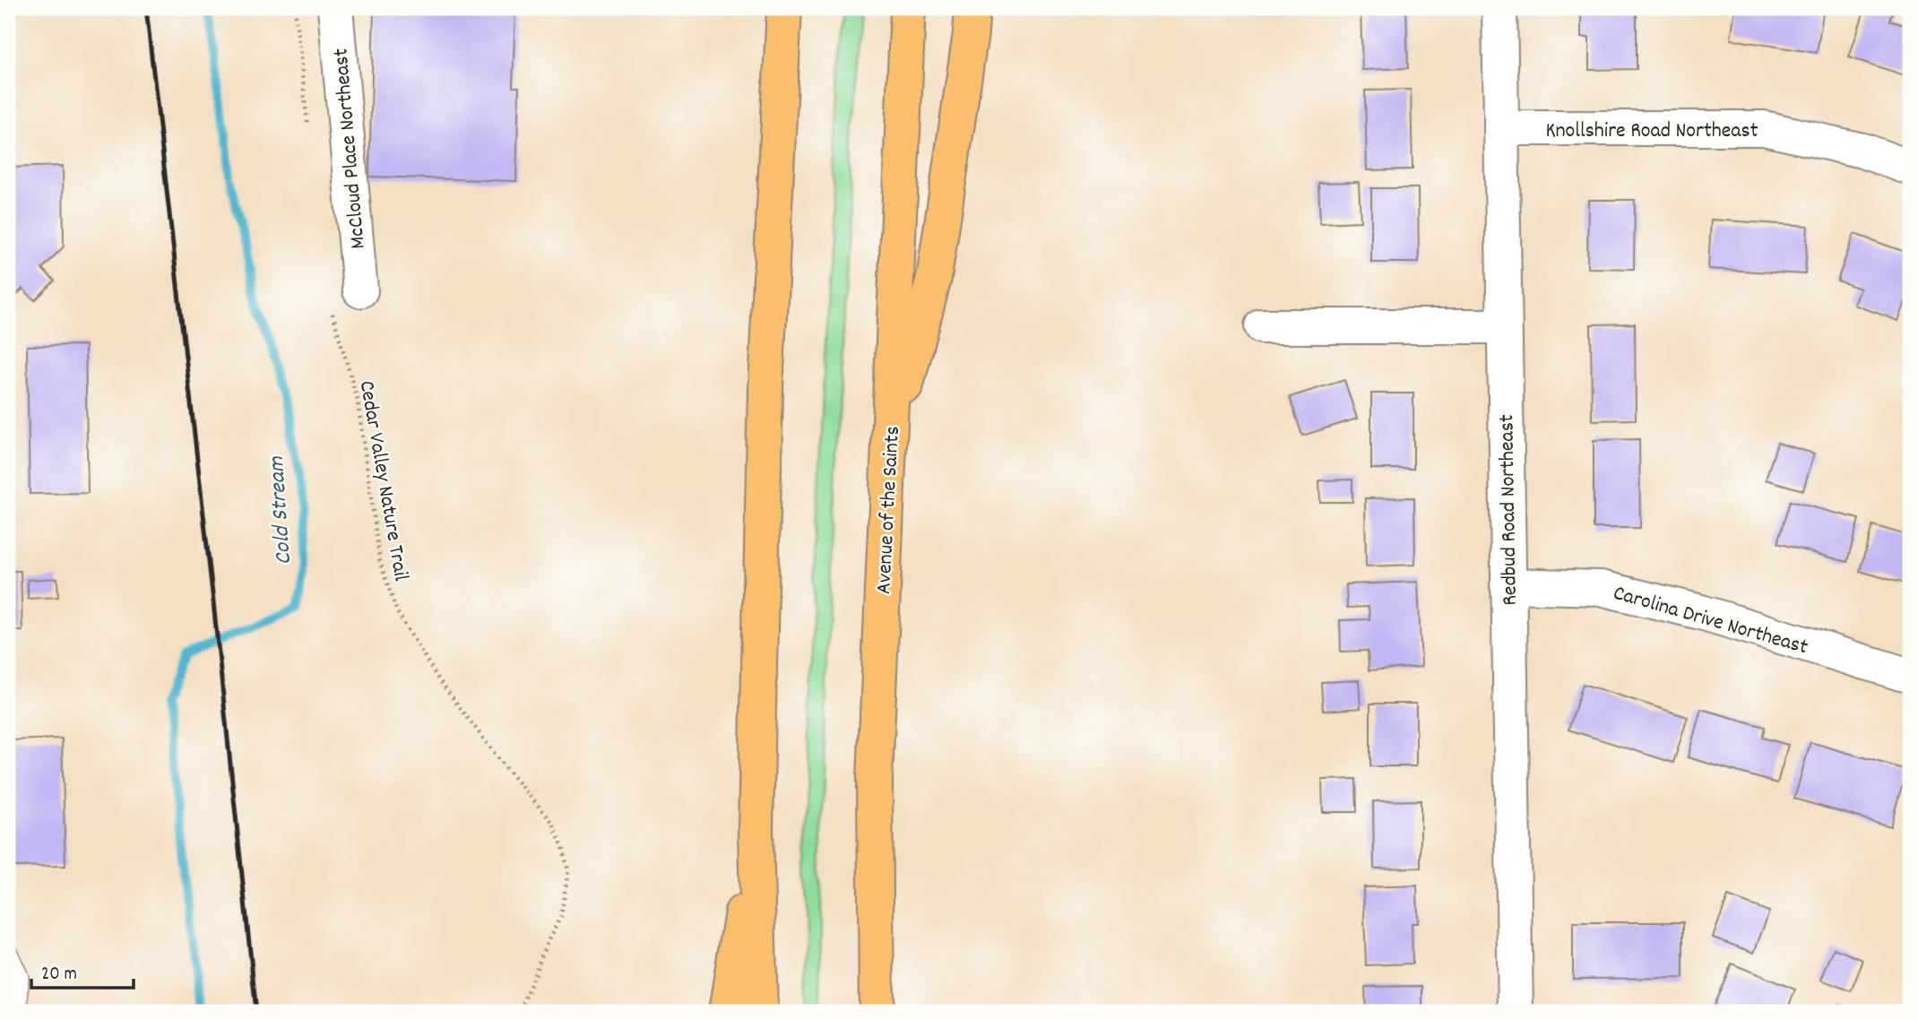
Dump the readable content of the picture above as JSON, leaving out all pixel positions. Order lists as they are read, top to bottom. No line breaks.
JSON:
{"streets":{"highway":["Avenue of the Saints"],"street":["Knollshire Road Northeast","McCloud Place Northeast","Redbud Road Northeast","Carolina Drive Northeast"],"path":["Cedar Valley Nature Trail"]},"crossings":[["Knollshire Road Northeast","Redbud Road Northeast"],["Redbud Road Northeast","Carolina Drive Northeast"]],"water":["Cold Stream"],"scale_bar":"20 m"}
